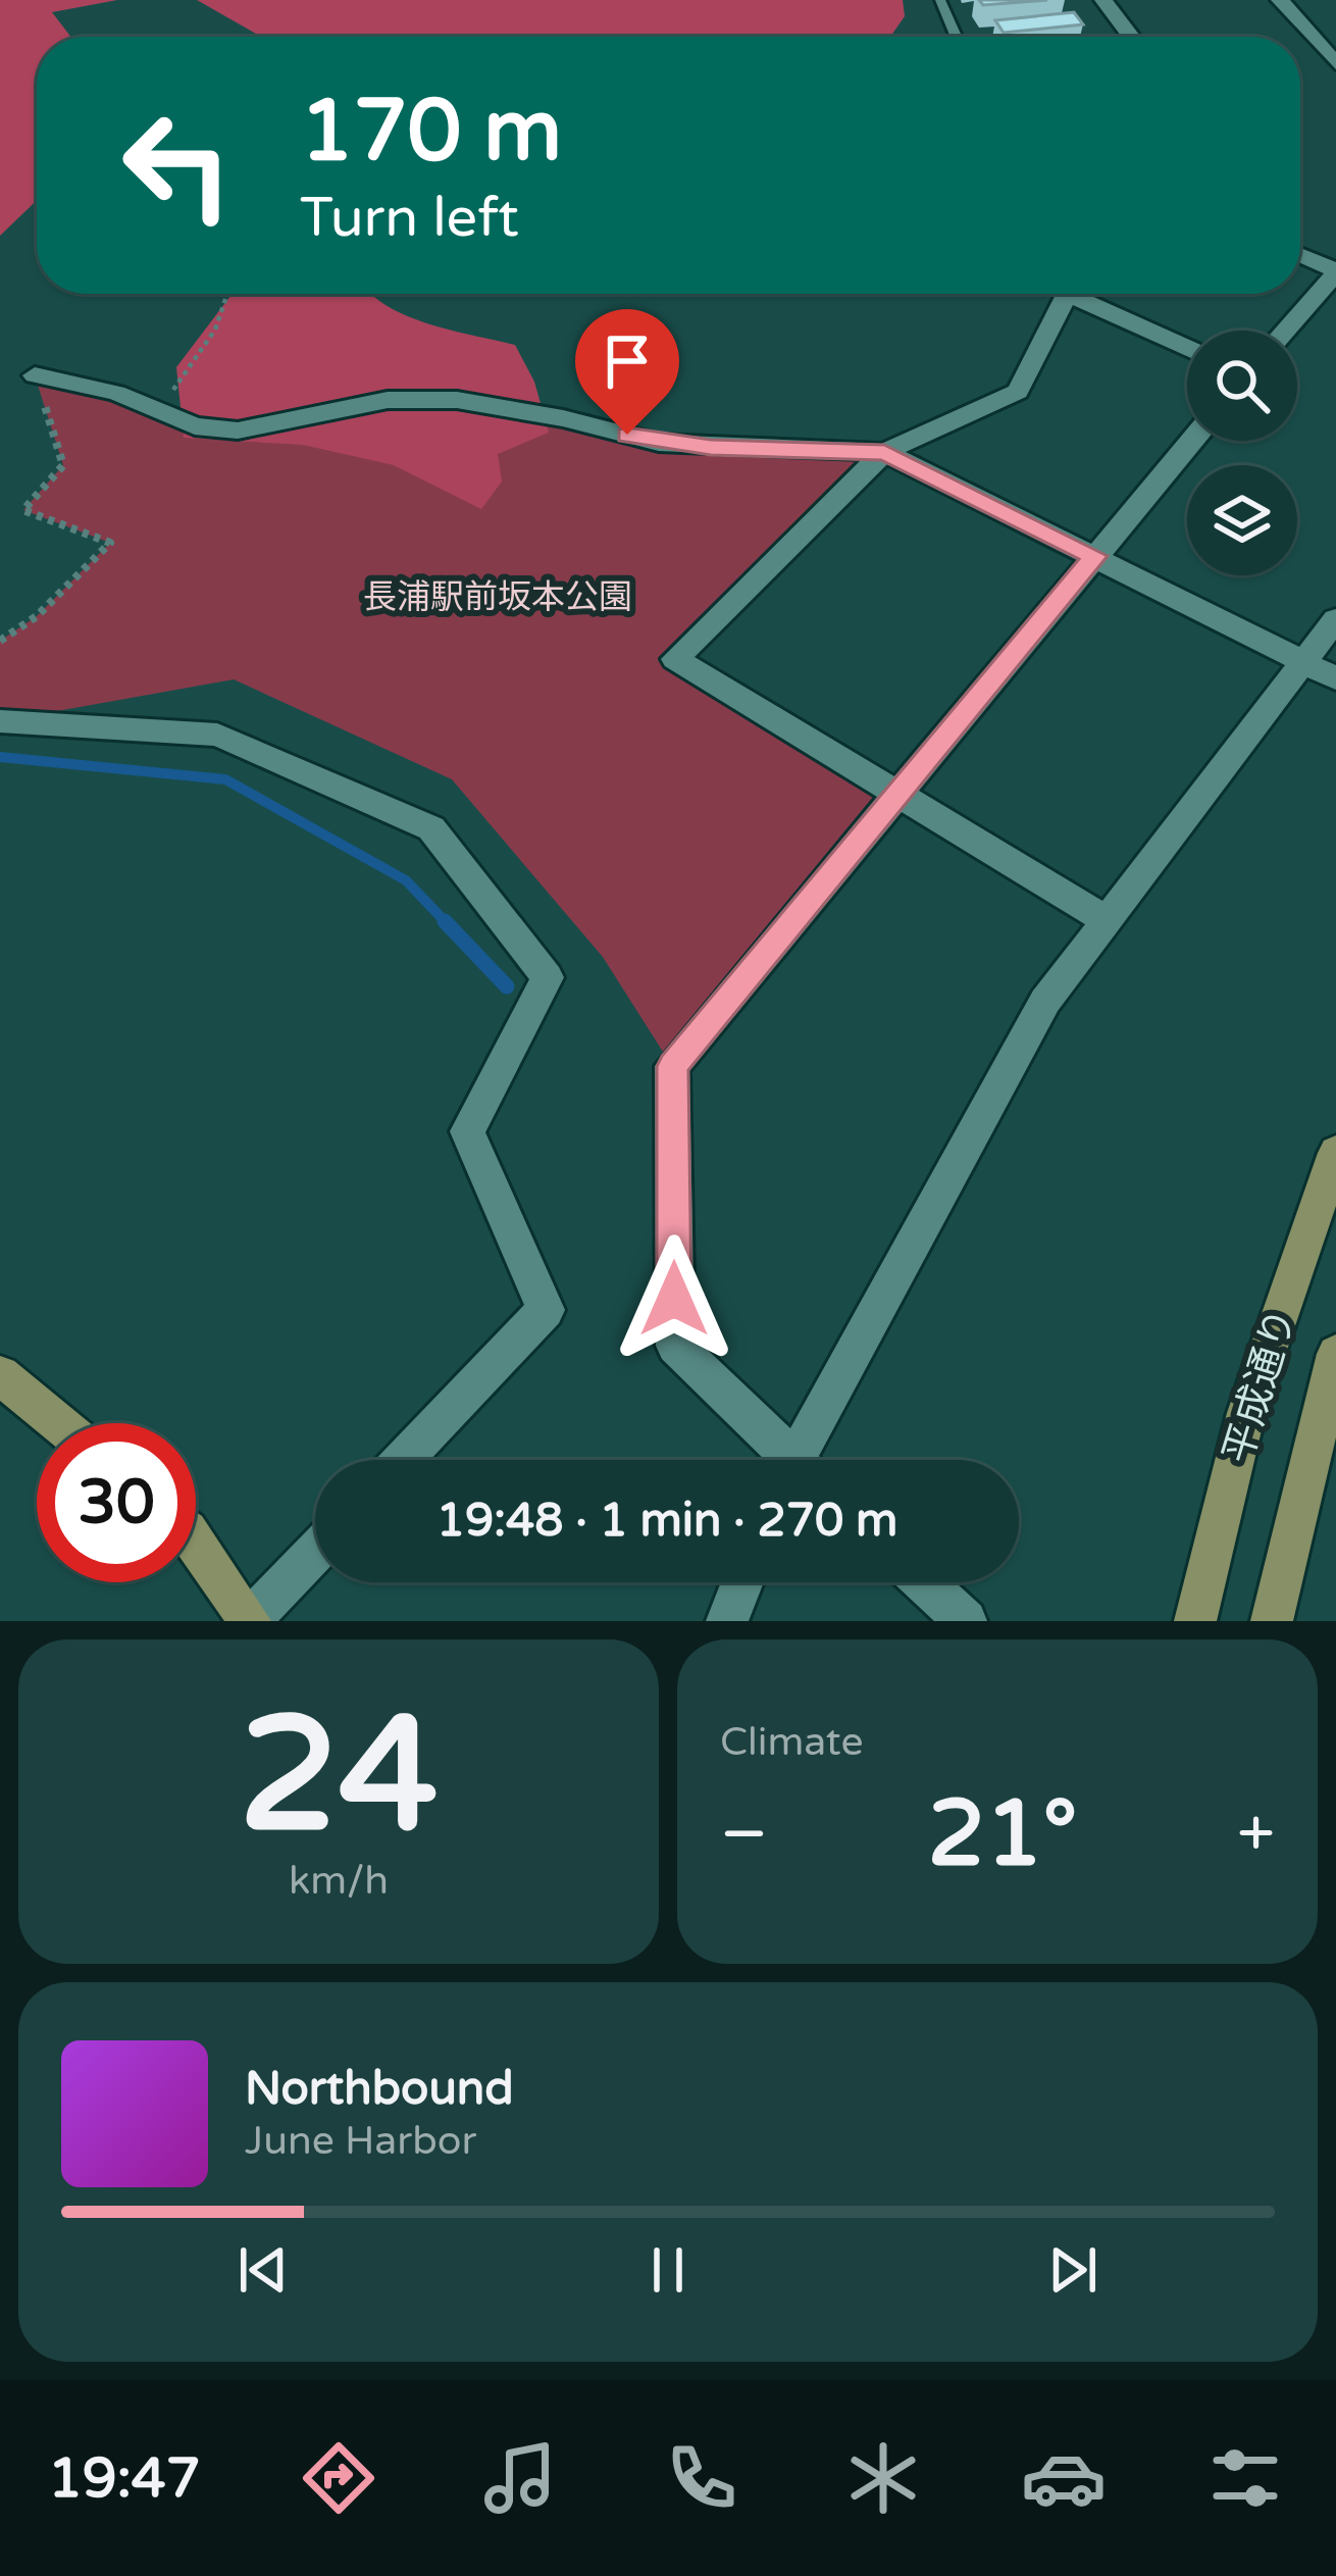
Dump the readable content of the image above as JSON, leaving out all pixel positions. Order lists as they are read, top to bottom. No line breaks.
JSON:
{"streets":{"street":["平成通り"]},"parks":["長浦駅前坂本公園"],"page":{"turn":["170 m","Turn left"],"limit":"30","trip":"19:48 · 1 min · 270 m","tile":[["24","km/h"],"Climate"],"heat":["−","21°","+"],"song":["Northbound","June Harbor"],"tabs":"19:47"}}
